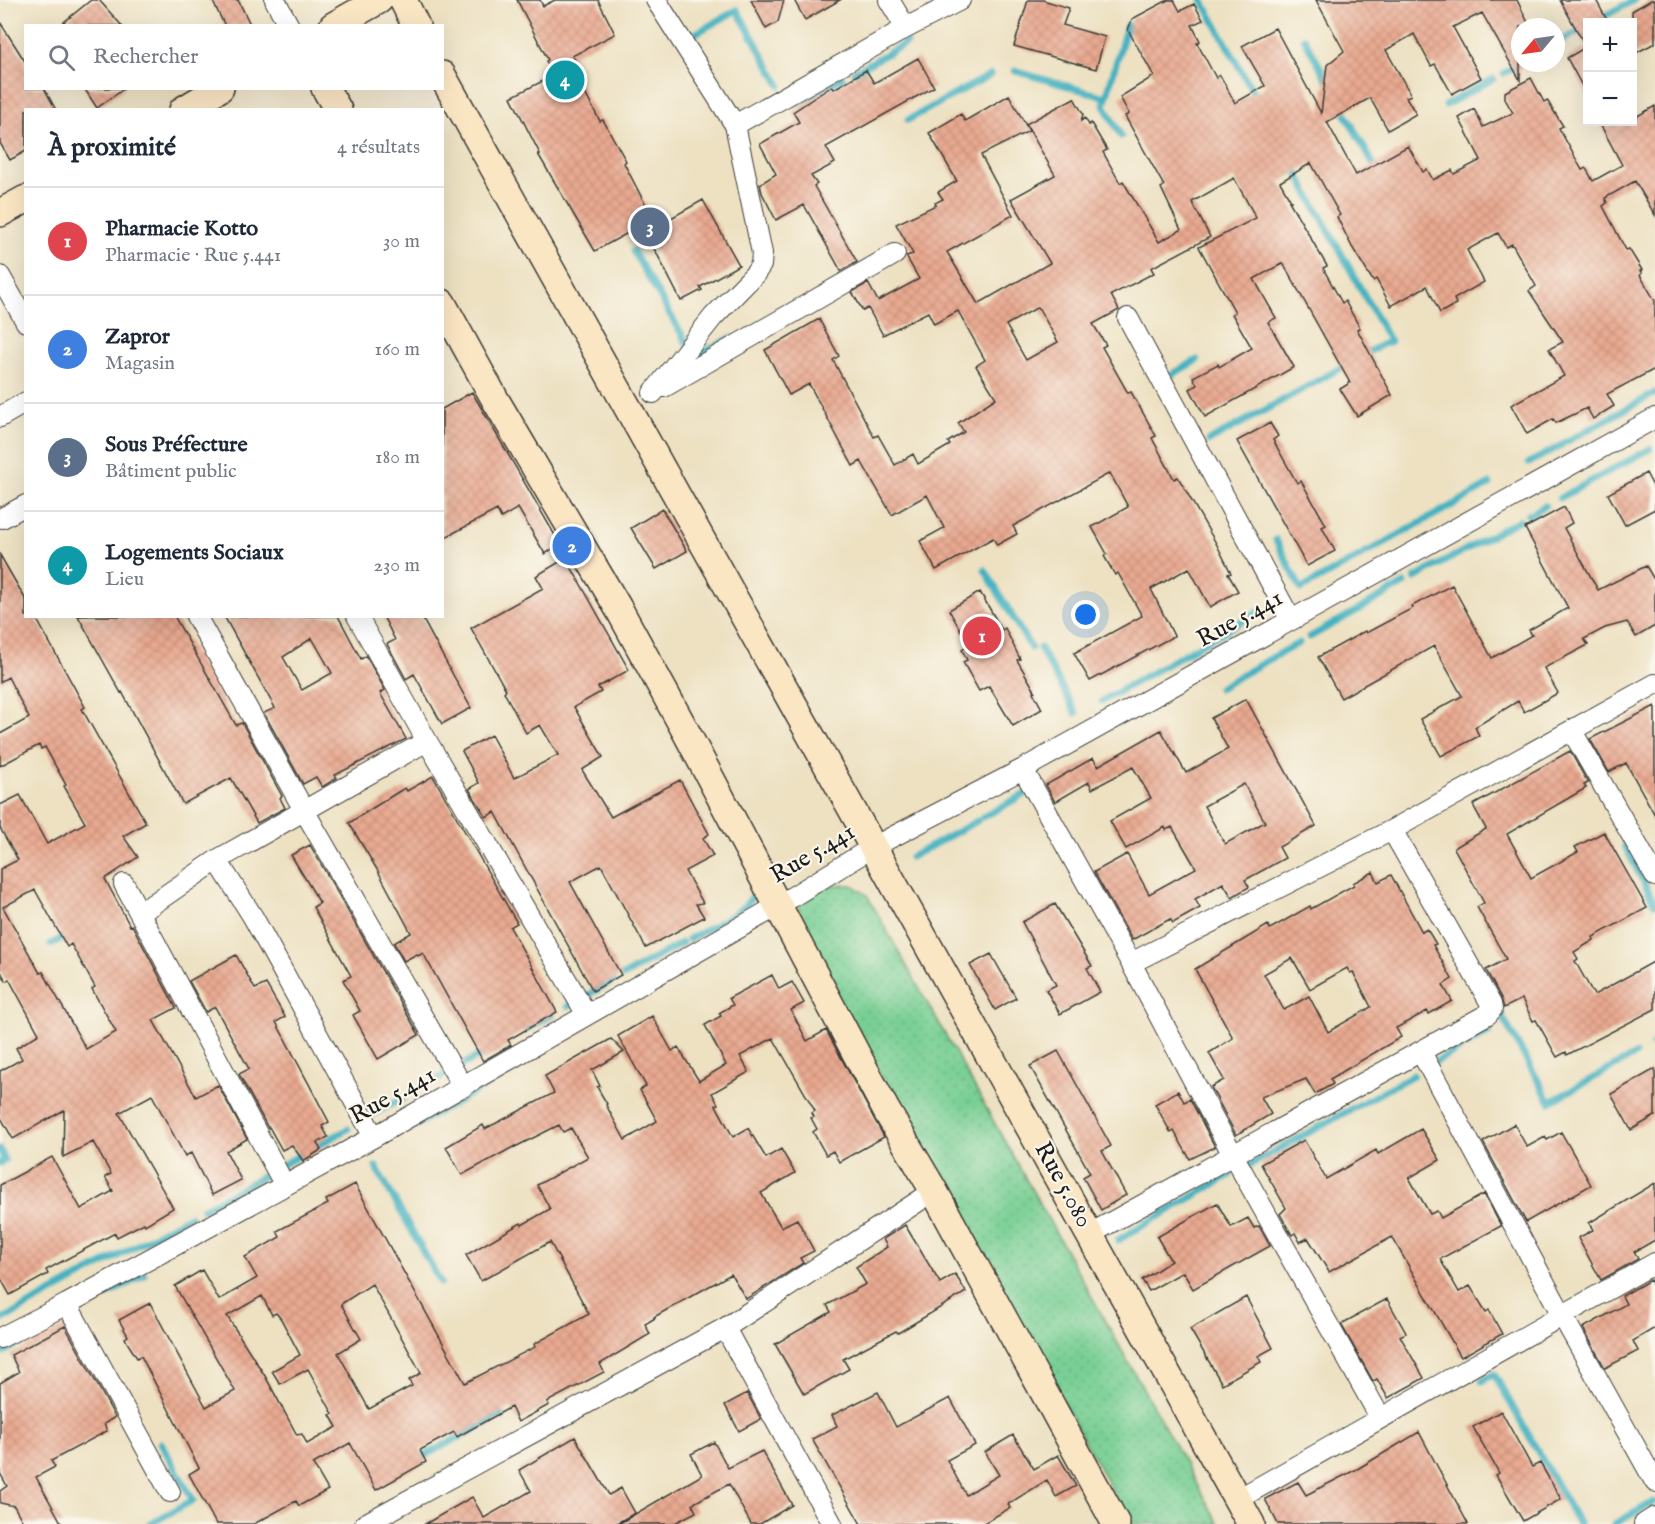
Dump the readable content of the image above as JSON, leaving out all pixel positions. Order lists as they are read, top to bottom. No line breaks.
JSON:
{"streets":{"main road":["Rue 5.080"],"street":["Rue 5.441"]},"crossings":[["Rue 5.441","Rue 5.080"]],"north":"bottom left","page":{"map_buttons":["+","−"],"search":"Rechercher","pins":["4","3","2","1"],"heading":["À proximité","4 résultats"],"list":[{"mark":"1","name":"Pharmacie Kotto","note":"Pharmacie · Rue 5.441","value":"30 m"},{"mark":"2","name":"Zapror","note":"Magasin","value":"160 m"},{"mark":"3","name":"Sous Préfecture","note":"Bâtiment public","value":"180 m"},{"mark":"4","name":"Logements Sociaux","note":"Lieu","value":"230 m"}]}}
